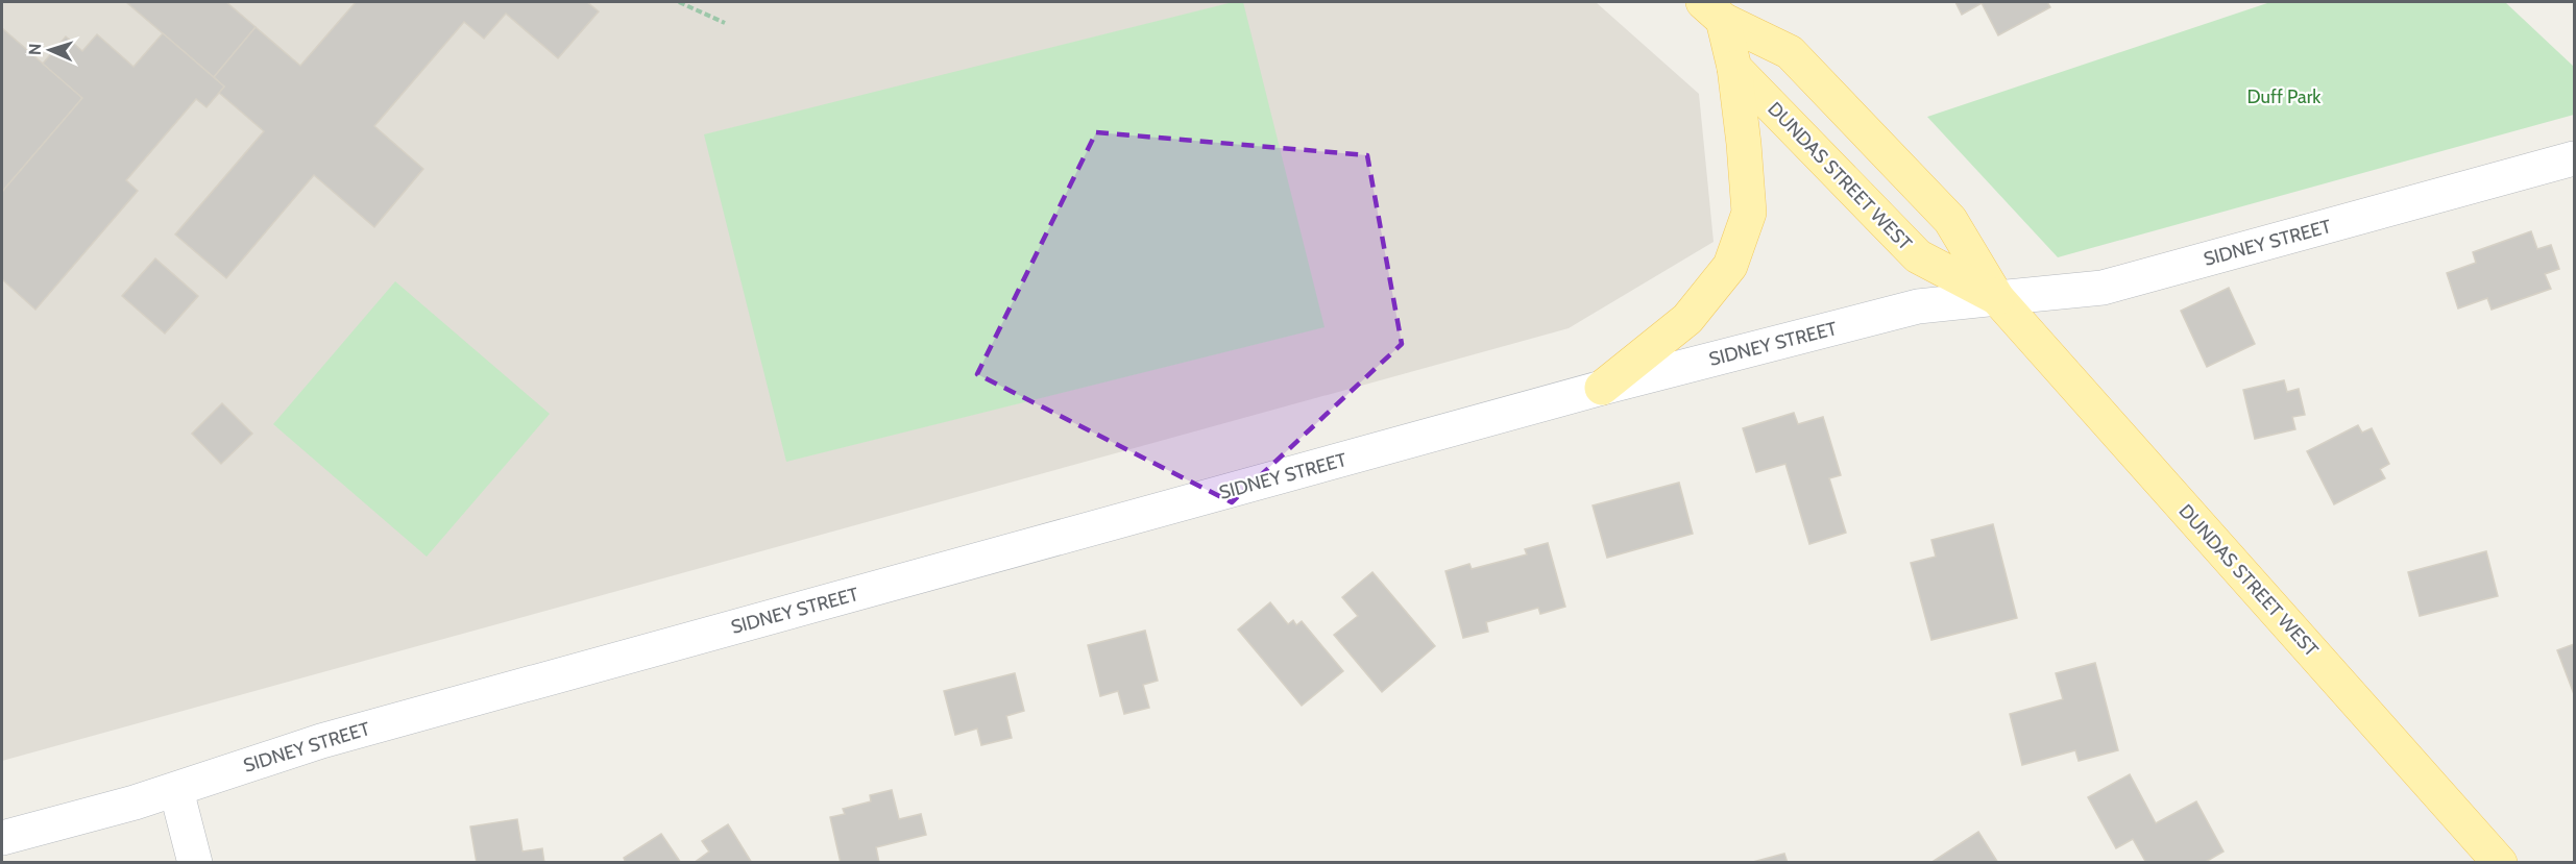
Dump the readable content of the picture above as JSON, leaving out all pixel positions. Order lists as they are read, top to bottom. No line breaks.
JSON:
{"streets":{"main road":["DUNDAS STREET WEST","SIDNEY STREET"]},"crossings":[["DUNDAS STREET WEST","SIDNEY STREET"]],"parks":["Duff Park"],"north":"left"}
